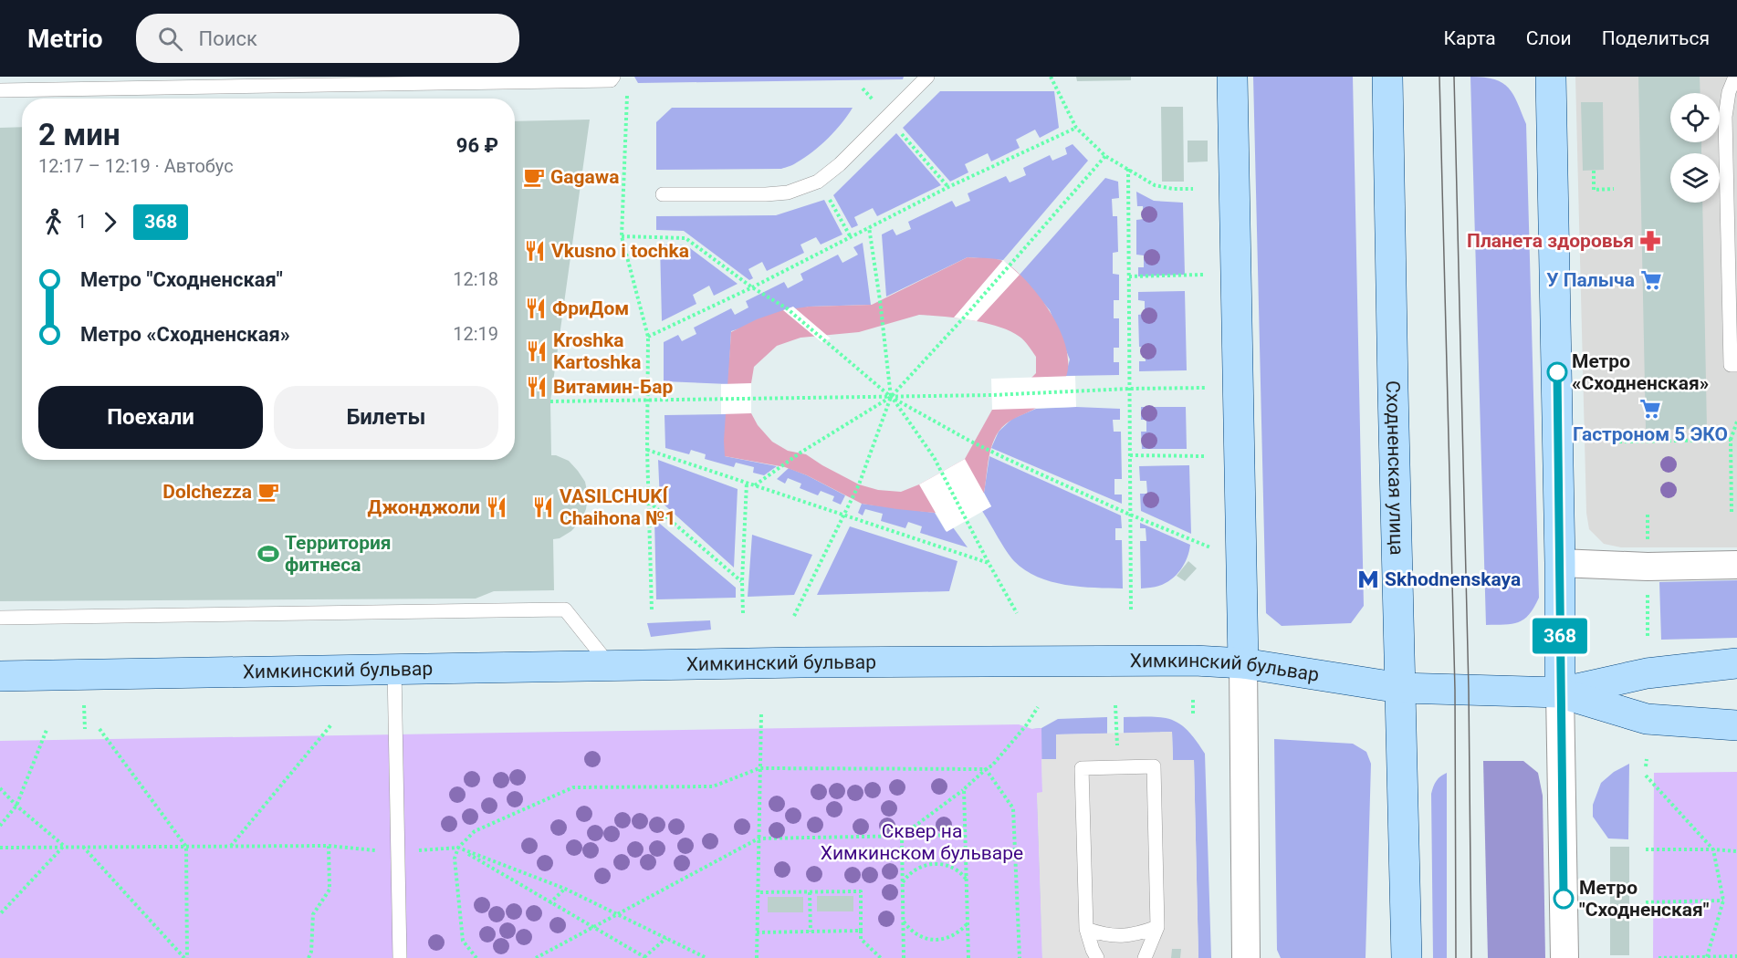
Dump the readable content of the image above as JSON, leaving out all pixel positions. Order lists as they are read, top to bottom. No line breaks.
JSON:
{"streets":{"main road":["Сходненская улица","Химкинский бульвар"]},"crossings":[["Сходненская улица","Химкинский бульвар"]],"parks":["Сквер на Химкинском бульваре"],"places":{"cafe":["Gagawa","Dolchezza"],"pharmacy":["Планета здоровья"],"restaurant":["Vkusno i tochka","ФриДом","Kroshka Kartoshka","Витамин-Бар","Джонджоли","VASILCHUKÍ Chaihona №1"],"supermarket":["У Палыча","Гастроном 5 ЭКО"],"other":["Метро «Сходненская»","Метро \"Сходненская\""],"sports":["Территория фитнеса"],"metro station":["Skhodnenskaya"]},"lines":["bus line 368"],"page":{"header":"Metrio","search":"Поиск","nav":["Карта","Слои","Поделиться"],"on_map":"368","heading":["2 мин","12:17 – 12:19 · Автобус","96 ₽"],"legs":["1","368"],"list":[{"name":"Метро \"Сходненская\"","value":"12:18"},{"name":"Метро «Сходненская»","value":"12:19"}],"buttons":["Поехали","Билеты"]}}
